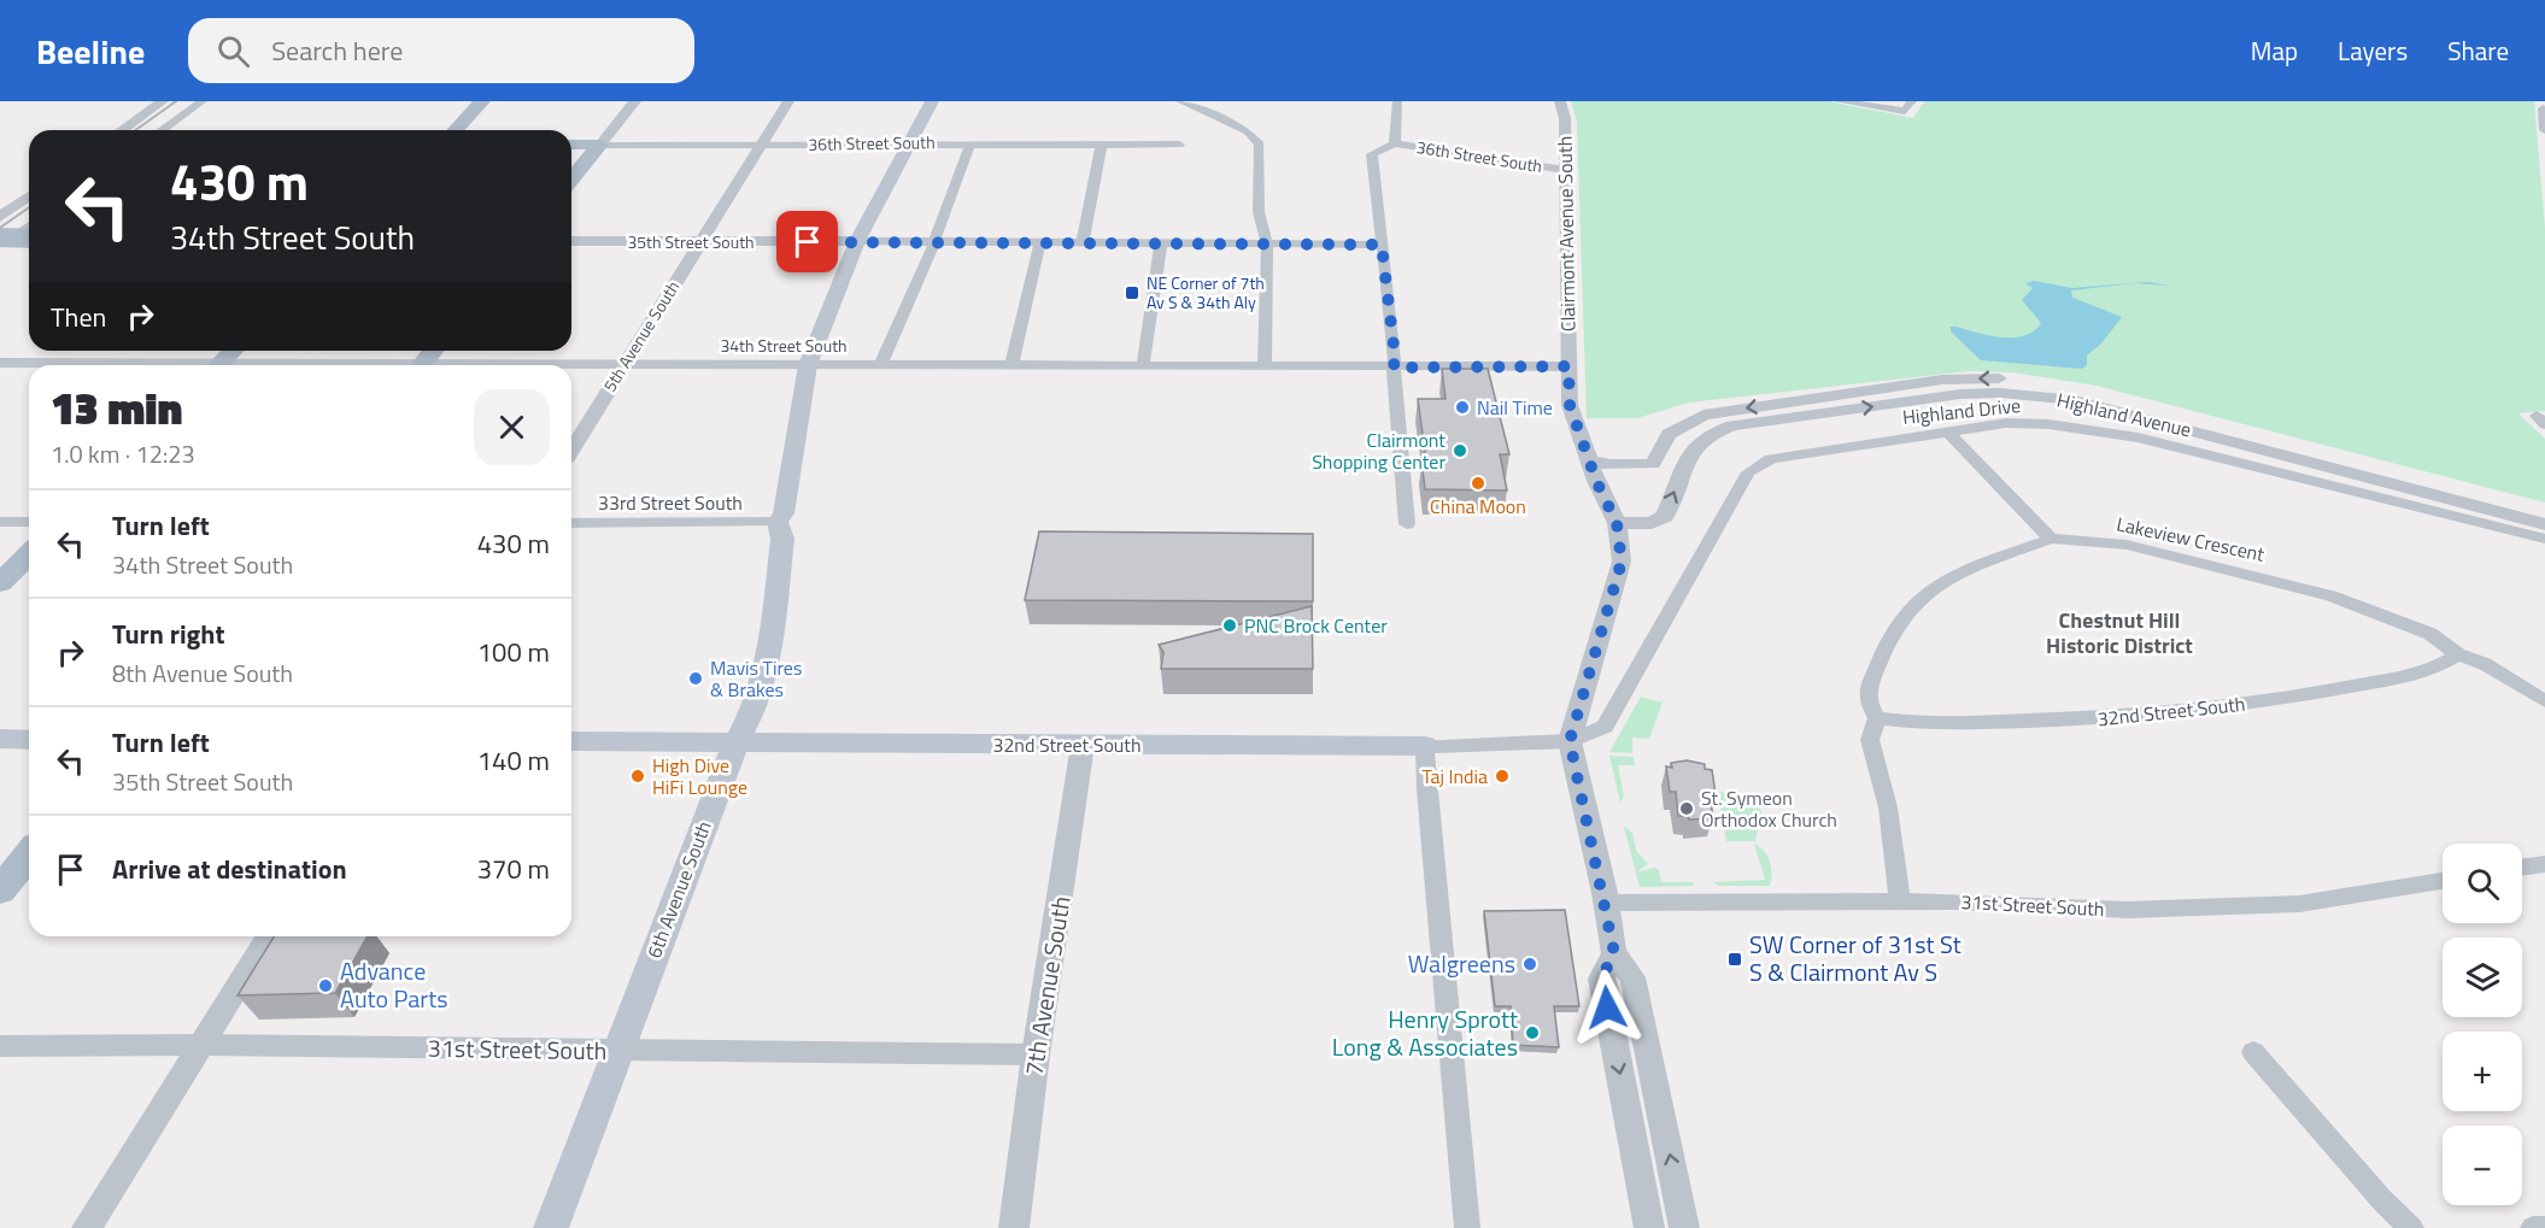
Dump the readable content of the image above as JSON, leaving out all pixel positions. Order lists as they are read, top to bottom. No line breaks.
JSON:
{"streets":{"main road":["36th Street South","32nd Street South","6th Avenue South"],"street":["Clairmont Avenue South","35th Street South","5th Avenue South","34th Street South","Highland Drive","Highland Avenue","33rd Street South","Lakeview Crescent","31st Street South","7th Avenue South"]},"crossings":[["36th Street South","Clairmont Avenue South"],["36th Street South","5th Avenue South"],["36th Street South","6th Avenue South"],["Clairmont Avenue South","34th Street South"],["Clairmont Avenue South","Highland Drive"],["Clairmont Avenue South","Highland Avenue"],["Clairmont Avenue South","32nd Street South"],["Clairmont Avenue South","31st Street South"],["35th Street South","5th Avenue South"],["35th Street South","6th Avenue South"],["5th Avenue South","34th Street South"],["34th Street South","6th Avenue South"],["Highland Drive","32nd Street South"],["33rd Street South","6th Avenue South"],["Lakeview Crescent","32nd Street South"],["Lakeview Crescent","31st Street South"],["32nd Street South","6th Avenue South"],["32nd Street South","7th Avenue South"],["6th Avenue South","31st Street South"],["31st Street South","7th Avenue South"]],"districts":["Chestnut Hill Historic District"],"places":{"transit":["NE Corner of 7th Av S & 34th Aly","SW Corner of 31st St S & Clairmont Av S"],"other":["Nail Time","Clairmont Shopping Center","China Moon","PNC Brock Center","Mavis Tires & Brakes","High Dive HiFi Lounge","Taj India","St. Symeon Orthodox Church","Walgreens","Advance Auto Parts","Henry Sprott Long & Associates"]},"page":{"header":"Beeline","search":"Search here","nav":["Map","Layers","Share"],"turn":["430 m","34th Street South"],"then":"Then","heading":["13 min","1.0 km · 12:23"],"list":[{"name":"Turn left","note":"34th Street South","value":"430 m"},{"name":"Turn right","note":"8th Avenue South","value":"100 m"},{"name":"Turn left","note":"35th Street South","value":"140 m"},{"name":"Arrive at destination","value":"370 m"}],"map_buttons":["+","−"]}}
